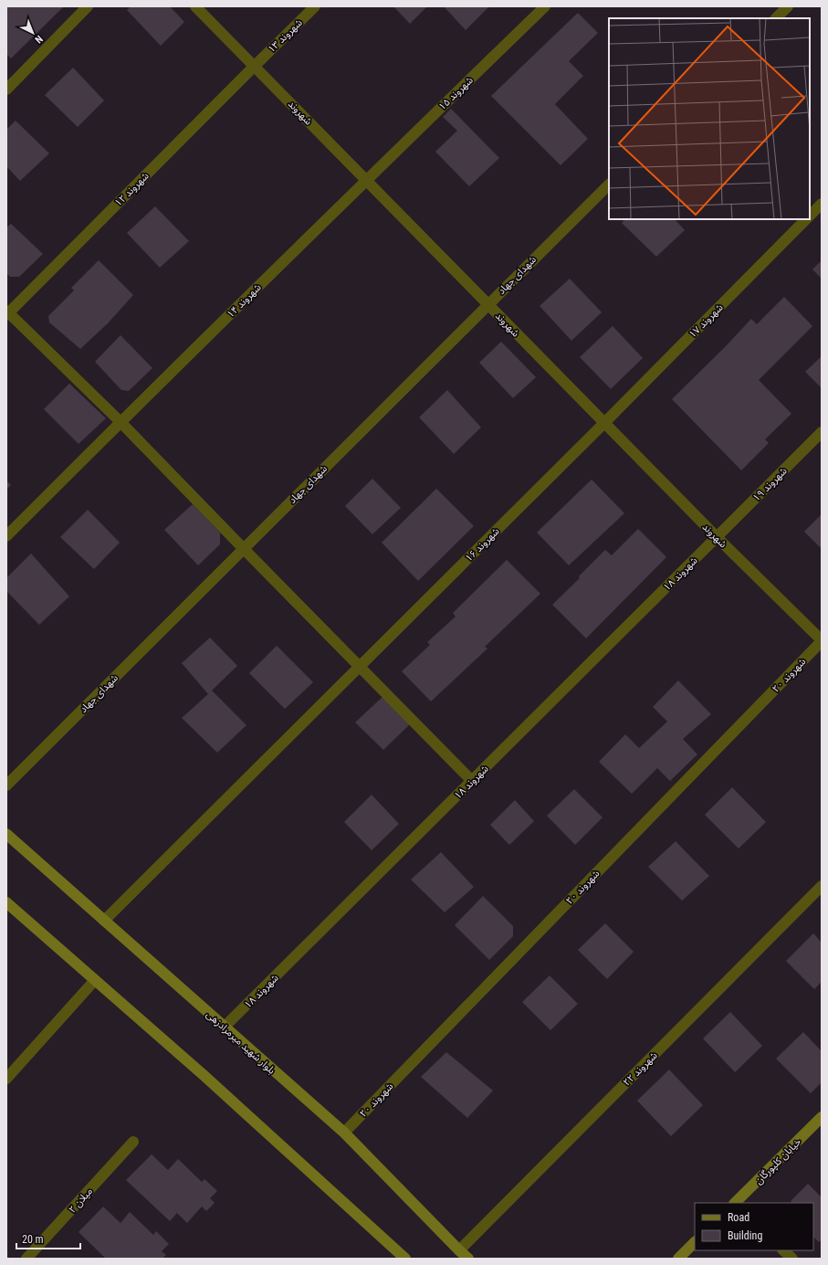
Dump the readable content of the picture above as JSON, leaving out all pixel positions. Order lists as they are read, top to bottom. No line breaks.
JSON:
{"streets":{"main road":["بلوار شهید میرمرادزهی","خیابان کلپورگان"],"street":["شهروند ۱۳","شهروند ۱۵","شهروند","شهروند ۱۲","شهدای جهاد","شهروند ۱۴","شهروند ۱۷","شهروند ۱۹","شهروند ۱۶","شهروند ۱۸","شهروند ۲۰","شهروند ۲۲","میلان ۲"]},"crossings":[["شهروند ۱۳","شهروند"],["شهروند ۱۳","شهروند ۱۲"],["شهروند ۱۵","شهروند"],["شهروند ۱۵","شهروند ۱۴"],["شهروند","شهروند ۱۲"],["شهروند","شهدای جهاد"],["شهروند","شهروند ۱۴"],["شهروند","شهروند ۱۷"],["شهروند","شهروند ۱۹"],["شهروند","شهروند ۱۶"],["شهروند","شهروند ۱۸"],["شهروند","شهروند ۲۰"],["شهروند ۱۷","شهروند ۱۶"],["شهروند ۱۹","شهروند ۱۸"],["شهروند ۱۶","بلوار شهید میرمرادزهی"],["شهروند ۱۸","بلوار شهید میرمرادزهی"],["شهروند ۲۰","بلوار شهید میرمرادزهی"],["بلوار شهید میرمرادزهی","شهروند ۲۲"]],"legend":["Road","Building"],"scale_bar":"20 m","north":"bottom right"}
